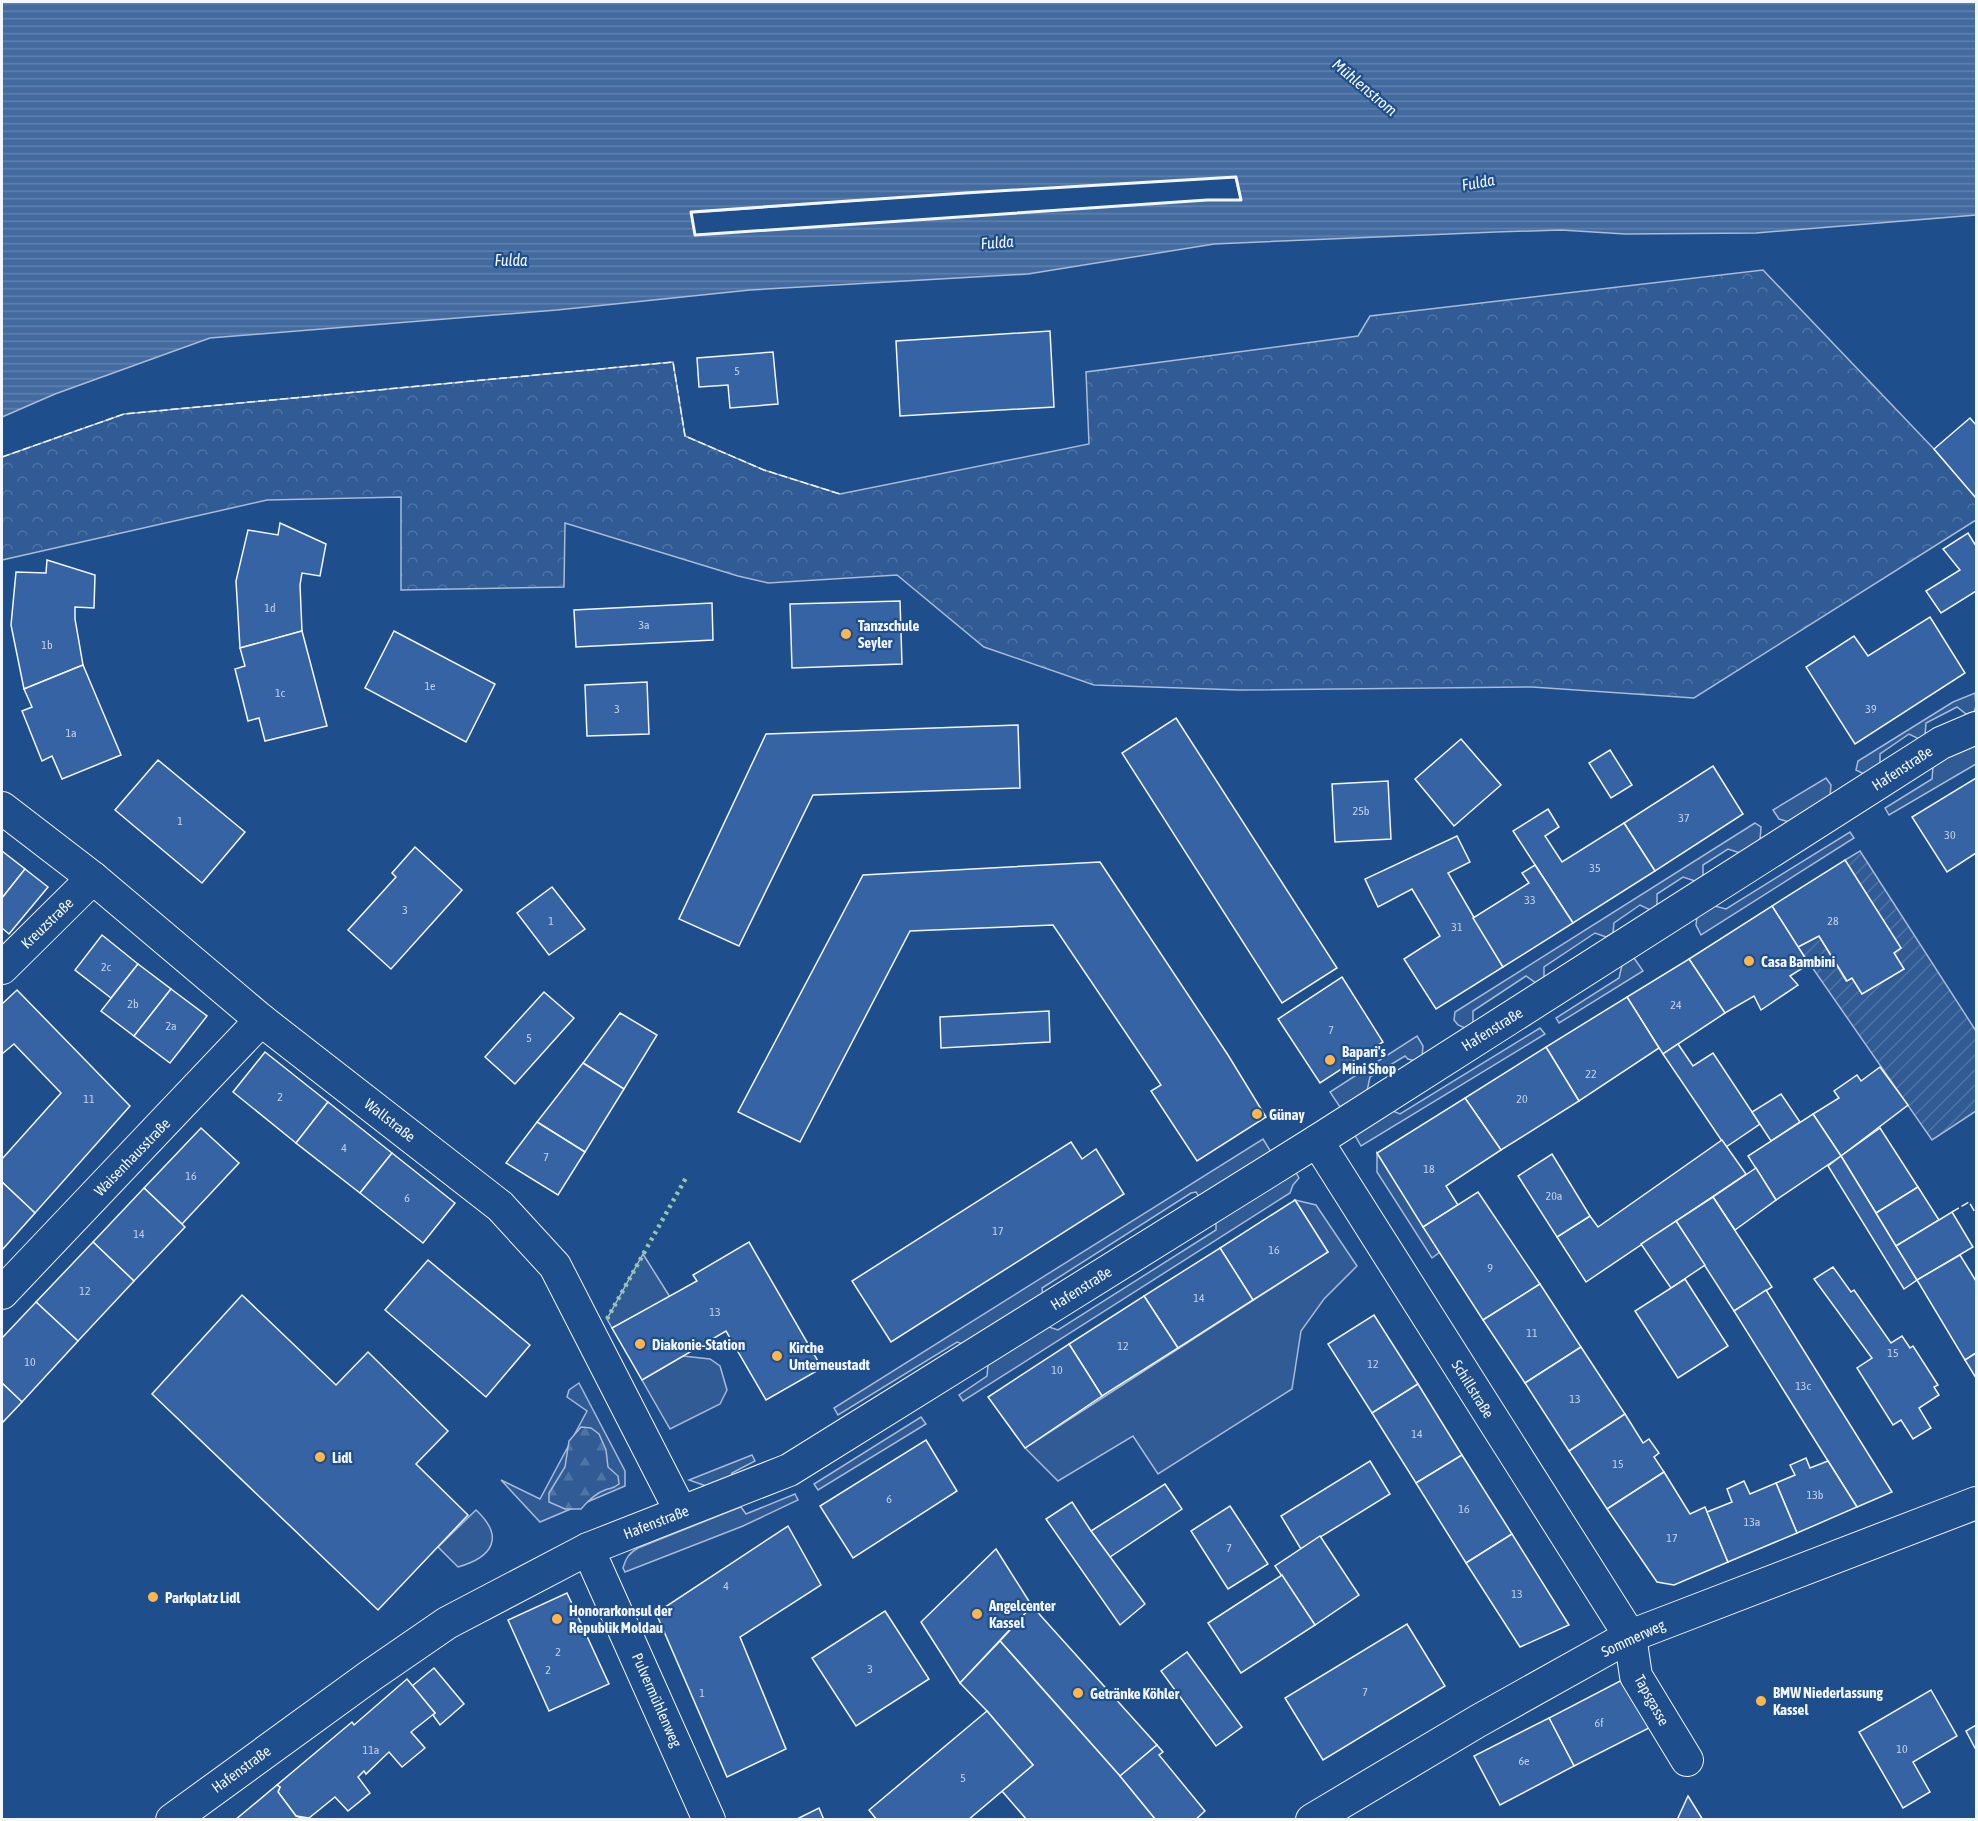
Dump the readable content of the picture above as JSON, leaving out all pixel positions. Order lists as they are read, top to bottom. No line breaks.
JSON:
{"streets":{"street":["Hafenstraße","Kreuzstraße","Wallstraße","Waisenhausstraße","Schillstraße","Sommerweg","Pulvermühlenweg","Tapsgasse"]},"crossings":[["Hafenstraße","Wallstraße"],["Hafenstraße","Schillstraße"],["Hafenstraße","Pulvermühlenweg"],["Kreuzstraße","Wallstraße"],["Wallstraße","Waisenhausstraße"],["Schillstraße","Sommerweg"],["Schillstraße","Tapsgasse"],["Sommerweg","Tapsgasse"]],"water":["Mühlenstrom","Fulda"],"places":["Tanzschule Seyler","Casa Bambini","Bapari's Mini Shop","Günay","Diakonie-Station","Kirche Unterneustadt","Lidl","Parkplatz Lidl","Angelcenter Kassel","Honorarkonsul der Republik Moldau","Getränke Köhler","BMW Niederlassung Kassel"],"house_numbers":["5","1d","3a","1b","1e","1c","3","39","1a","25b","37","1","30","35","33","3","1","28","31","2c","2b","24","2a","7","5","22","2","11","20","4","7","18","16","20a","6","17","14","16","9","12","14","13","11","12","15","10","12","10","13c","13","14","15","13b","6","16","13a","17","7","4","13","2","3","2","7","1","6f","10","11a","6e","5"]}
